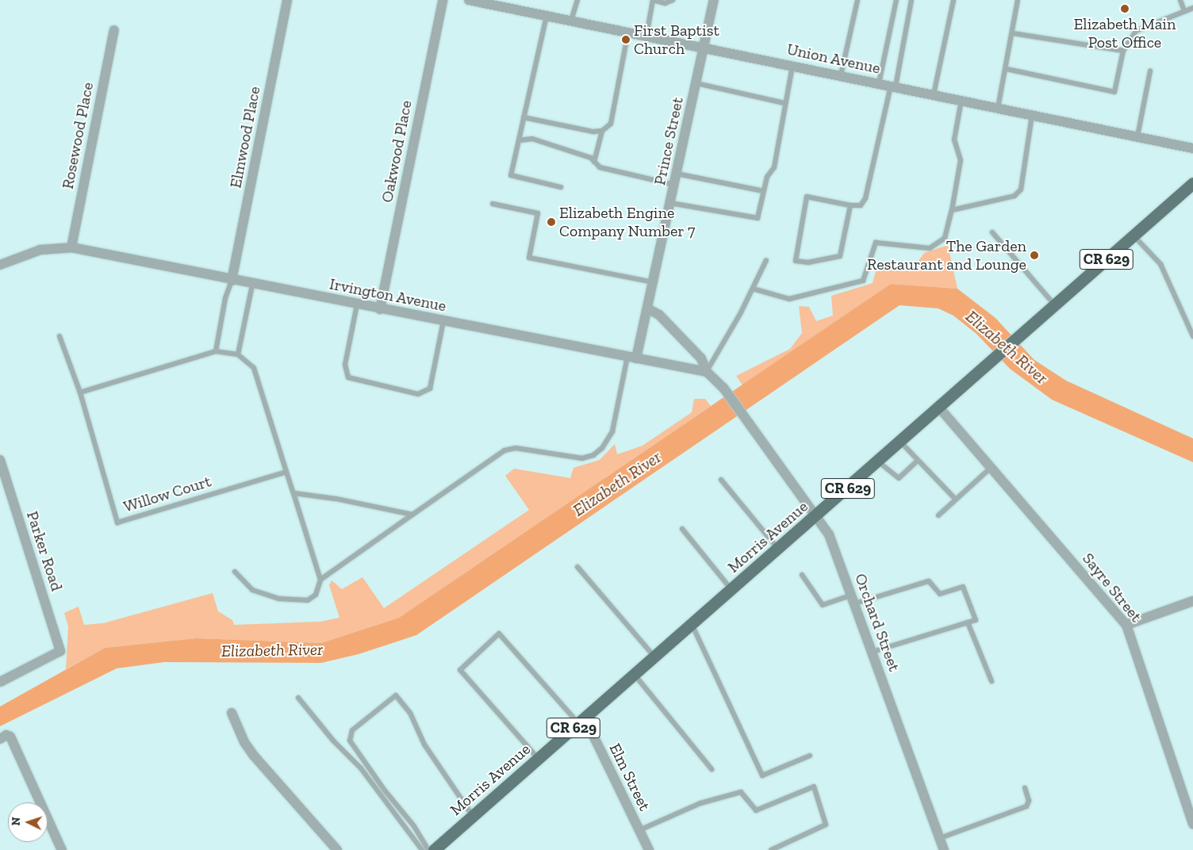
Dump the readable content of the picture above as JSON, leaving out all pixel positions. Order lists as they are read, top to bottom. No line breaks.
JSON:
{"streets":{"main road":["CR 629","Morris Avenue"],"street":["Union Avenue","Rosewood Place","Elmwood Place","Prince Street","Oakwood Place","Irvington Avenue","Parker Road","Sayre Street","Orchard Street","Elm Street"],"lane":["Willow Court"]},"crossings":[["Union Avenue","Prince Street"],["Rosewood Place","Irvington Avenue"],["Elmwood Place","Irvington Avenue"],["Prince Street","Irvington Avenue"],["Oakwood Place","Irvington Avenue"],["Irvington Avenue","Orchard Street"],["Morris Avenue","Sayre Street"],["Morris Avenue","Orchard Street"],["Morris Avenue","Elm Street"]],"water":["Elizabeth River"],"places":["Elizabeth Main Post Office","First Baptist Church","Elizabeth Engine Company Number 7","The Garden Restaurant and Lounge"],"north":"left"}
